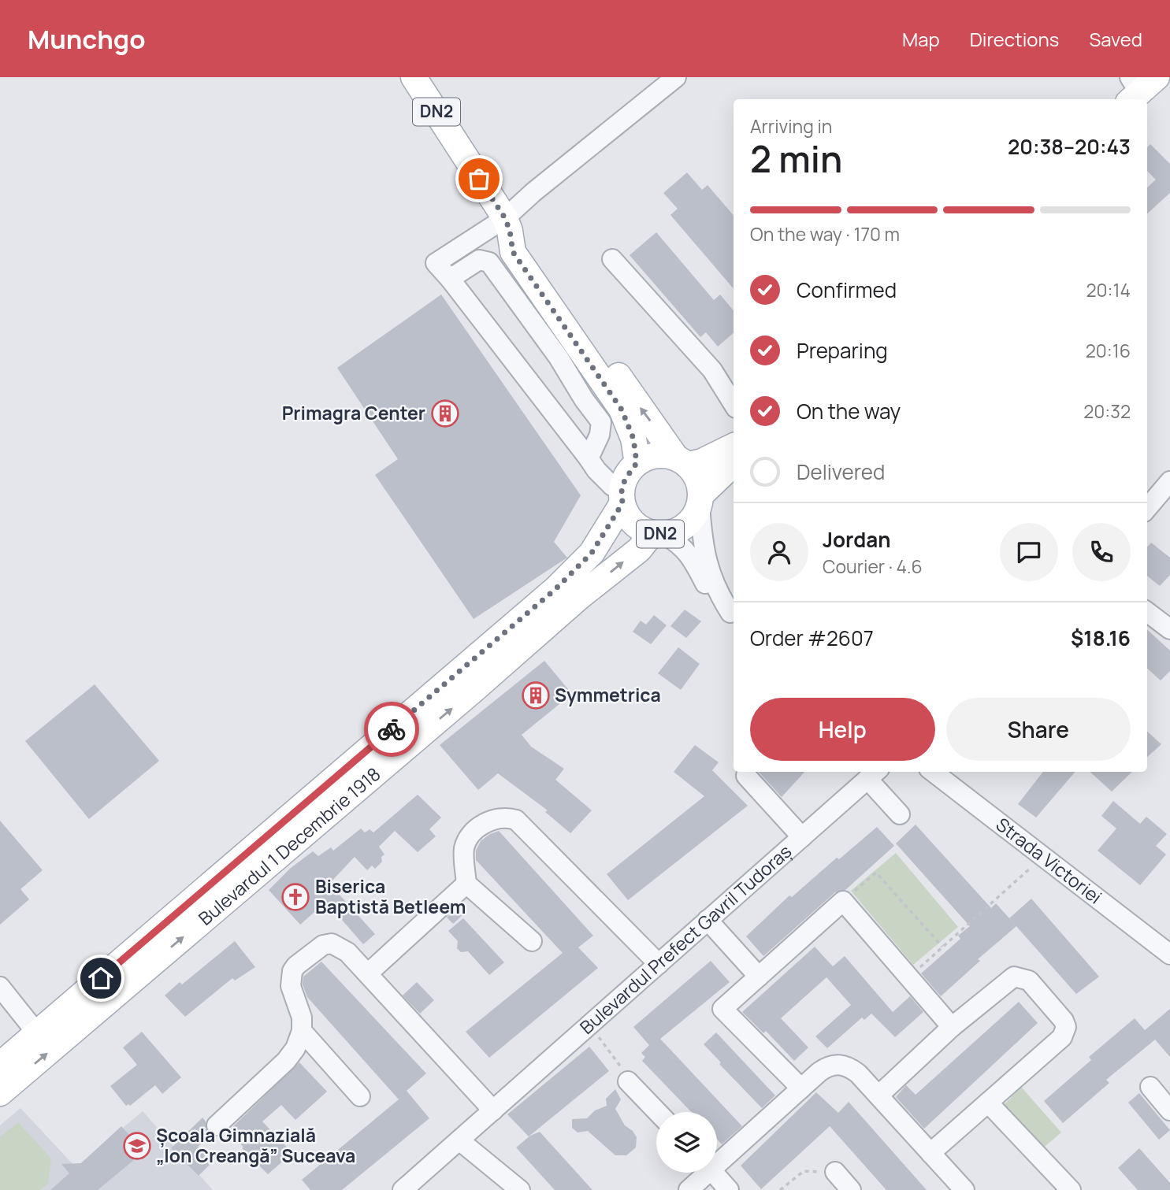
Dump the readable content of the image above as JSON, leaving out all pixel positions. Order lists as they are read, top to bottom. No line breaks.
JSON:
{"streets":{"main road":["DN2","Bulevardul 1 Decembrie 1918"],"street":["Strada Victoriei","Bulevardul Prefect Gavril Tudoraș"]},"crossings":[["DN2","Bulevardul 1 Decembrie 1918"]],"places":{"building":["Primagra Center","Symmetrica"],"church":["Biserica Baptistă Betleem"],"school or university":["Școala Gimnazială „Ion Creangă” Suceava"]},"page":{"header":"Munchgo","nav":["Map","Directions","Saved"],"heading":["2 min","Arriving in","20:38–20:43"],"panel":["Jordan","Courier · 4.6","Order #2607","$18.16"],"bar":"On the way · 170 m","list":[["Confirmed","20:14"],["Preparing","20:16"],["On the way","20:32"],"Delivered"],"buttons":["Help","Share"]}}
